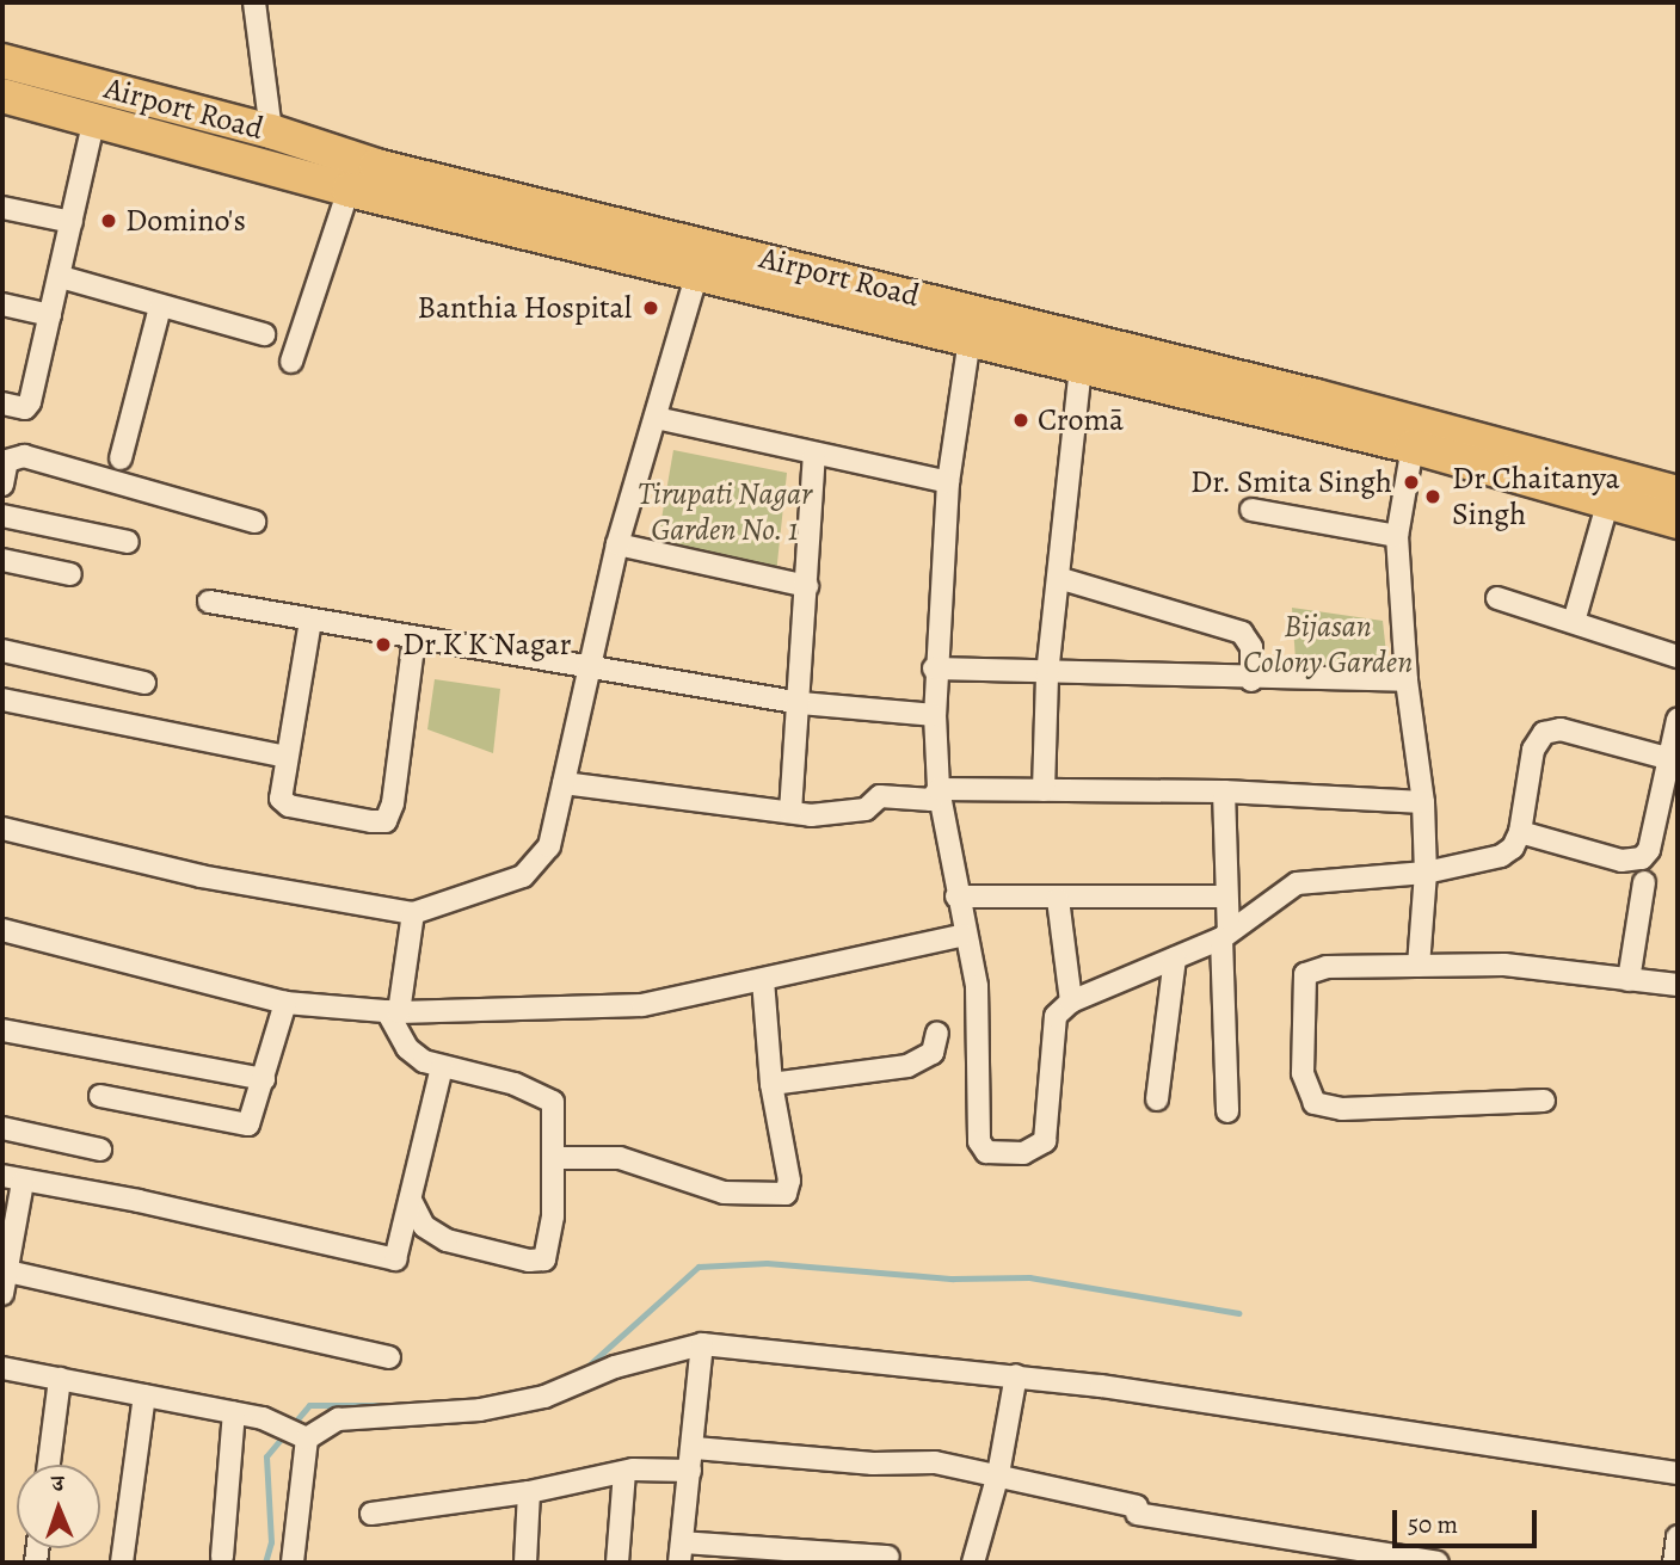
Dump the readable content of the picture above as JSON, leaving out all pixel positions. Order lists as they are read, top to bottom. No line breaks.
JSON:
{"streets":{"main road":["Airport Road"]},"parks":["Tirupati Nagar Garden No. 1","Bijasan Colony Garden"],"places":["Domino's","Banthia Hospital","Cromā","Dr. Smita Singh","Dr Chaitanya Singh","Dr K K Nagar"],"scale_bar":"50 m","north":"top"}
